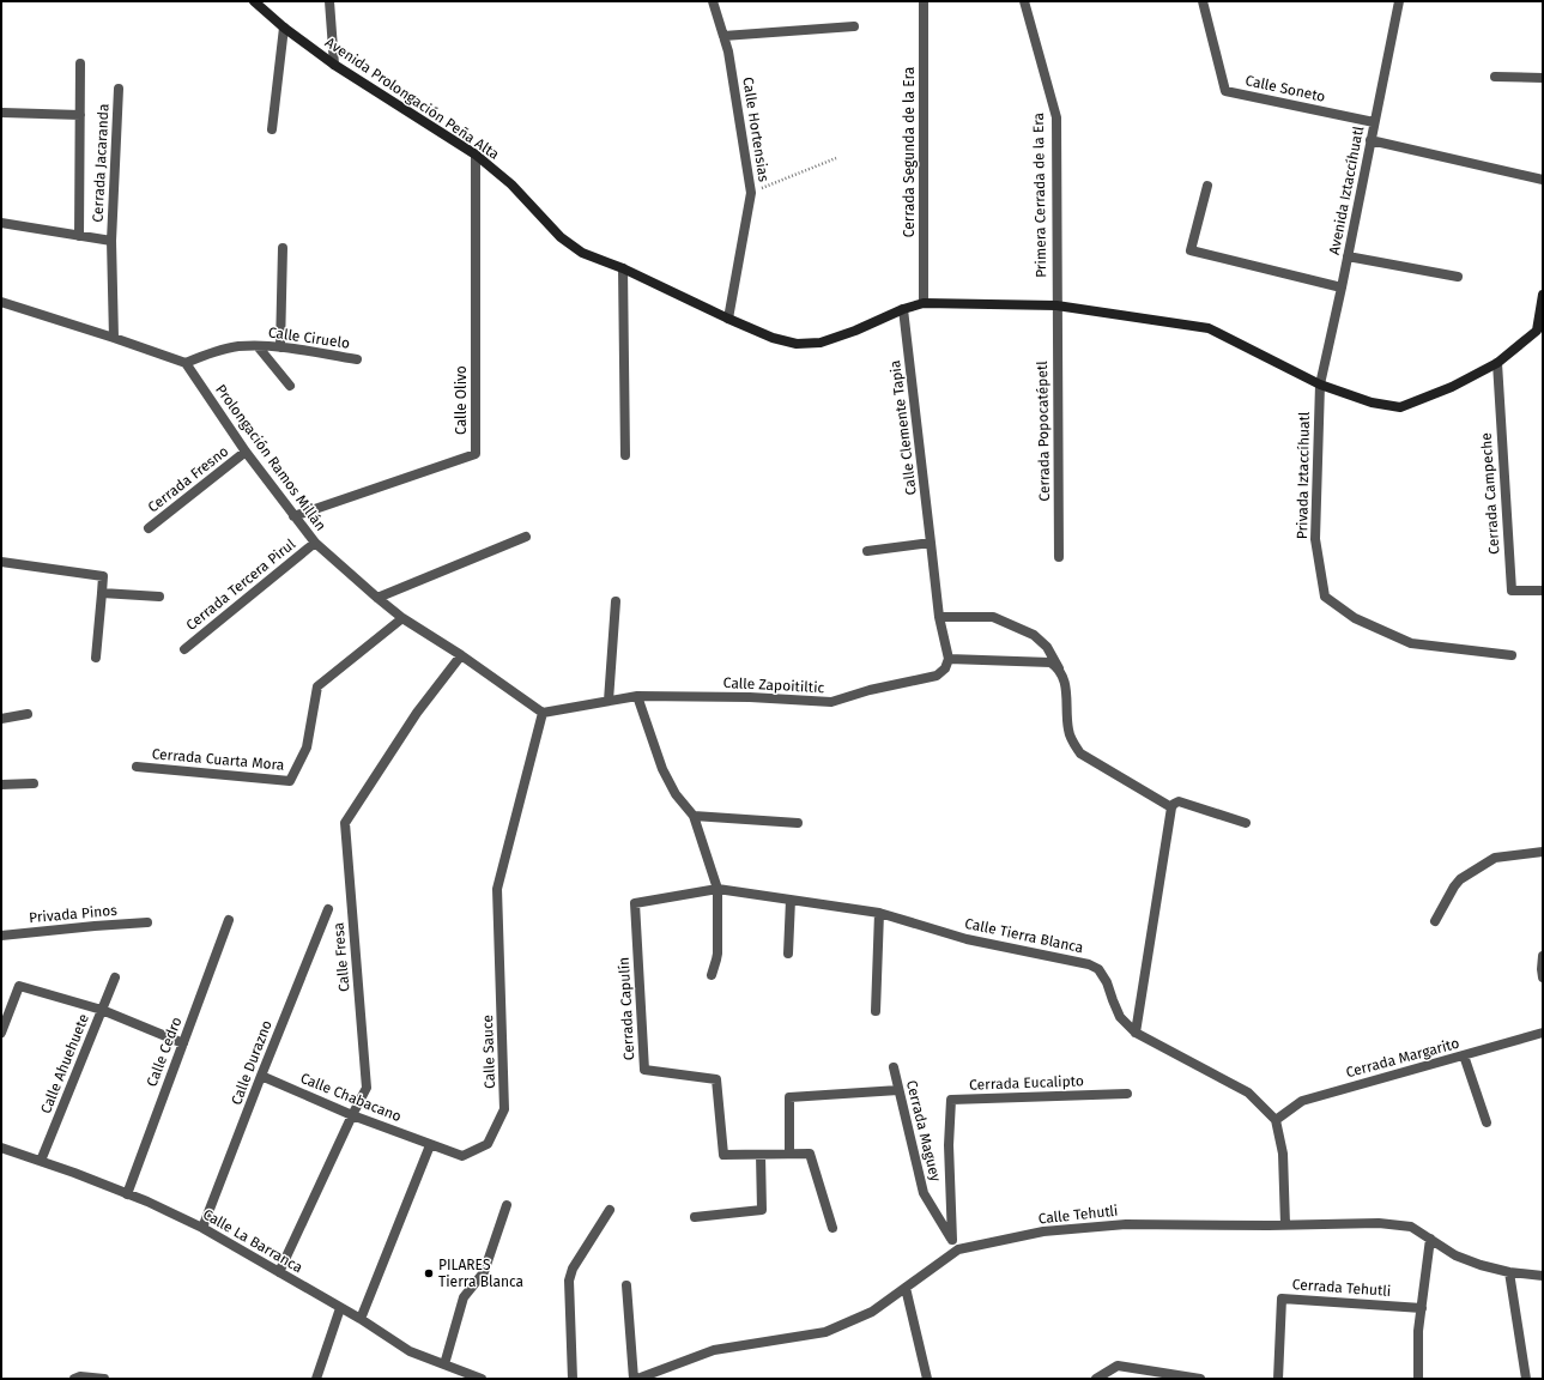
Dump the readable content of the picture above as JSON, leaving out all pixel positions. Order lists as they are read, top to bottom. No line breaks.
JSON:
{"streets":{"street":["Calle Soneto","Avenida Prolongación Peña Alta","Calle Hortensias","Cerrada Segunda de la Era","Cerrada Jacaranda","Avenida Iztaccíhuatl","Primera Cerrada de la Era","Calle Ciruelo","Calle Olivo","Calle Clemente Tapia","Cerrada Popocatépetl","Prolongación Ramos Millán","Privada Iztaccíhuatl","Cerrada Fresno","Cerrada Campeche","Cerrada Tercera Pirul","Calle Zapoitiltic","Cerrada Cuarta Mora","Privada Pinos","Calle Tierra Blanca","Calle Fresa","Cerrada Capulín","Calle Cedro","Calle Sauce","Cerrada Margarito","Calle Durazno","Calle Ahuehuete","Cerrada Eucalipto","Calle Chabacano","Cerrada Maguey","Calle Tehutli","Calle La Barranca","Cerrada Tehutli"]},"crossings":[["Calle Soneto","Avenida Iztaccíhuatl"],["Avenida Prolongación Peña Alta","Calle Hortensias"],["Avenida Prolongación Peña Alta","Cerrada Segunda de la Era"],["Avenida Prolongación Peña Alta","Avenida Iztaccíhuatl"],["Avenida Prolongación Peña Alta","Primera Cerrada de la Era"],["Avenida Prolongación Peña Alta","Calle Olivo"],["Avenida Prolongación Peña Alta","Calle Clemente Tapia"],["Avenida Prolongación Peña Alta","Cerrada Popocatépetl"],["Avenida Prolongación Peña Alta","Privada Iztaccíhuatl"],["Avenida Prolongación Peña Alta","Cerrada Campeche"],["Avenida Iztaccíhuatl","Privada Iztaccíhuatl"],["Primera Cerrada de la Era","Cerrada Popocatépetl"],["Calle Ciruelo","Prolongación Ramos Millán"],["Calle Olivo","Prolongación Ramos Millán"],["Prolongación Ramos Millán","Cerrada Fresno"],["Prolongación Ramos Millán","Cerrada Tercera Pirul"],["Prolongación Ramos Millán","Calle Zapoitiltic"],["Prolongación Ramos Millán","Cerrada Cuarta Mora"],["Prolongación Ramos Millán","Calle Fresa"],["Prolongación Ramos Millán","Calle Sauce"],["Calle Zapoitiltic","Calle Sauce"],["Calle Tierra Blanca","Cerrada Capulín"],["Calle Tierra Blanca","Cerrada Margarito"],["Calle Fresa","Calle Chabacano"],["Calle Fresa","Calle La Barranca"],["Calle Cedro","Calle La Barranca"],["Calle Sauce","Calle Chabacano"],["Calle Durazno","Calle Chabacano"],["Calle Durazno","Calle La Barranca"],["Calle Ahuehuete","Calle La Barranca"],["Cerrada Eucalipto","Cerrada Maguey"],["Cerrada Maguey","Calle Tehutli"]],"places":["PILARES Tierra Blanca"]}
